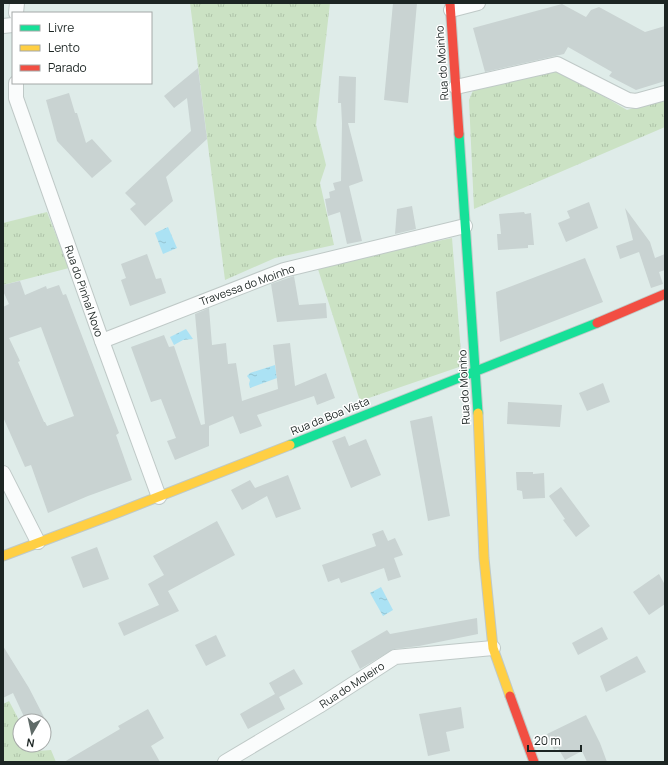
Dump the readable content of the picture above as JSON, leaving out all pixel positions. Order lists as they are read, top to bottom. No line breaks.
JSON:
{"streets":{"street":["Rua do Moinho","Travessa do Moinho","Rua do Pinhal Novo","Rua da Boa Vista","Rua do Moleiro"]},"crossings":[["Rua do Moinho","Travessa do Moinho"],["Rua do Moinho","Rua da Boa Vista"],["Rua do Moinho","Rua do Moleiro"],["Travessa do Moinho","Rua do Pinhal Novo"],["Rua do Pinhal Novo","Rua da Boa Vista"]],"legend":["Livre","Lento","Parado"],"scale_bar":"20 m","north":"bottom"}
